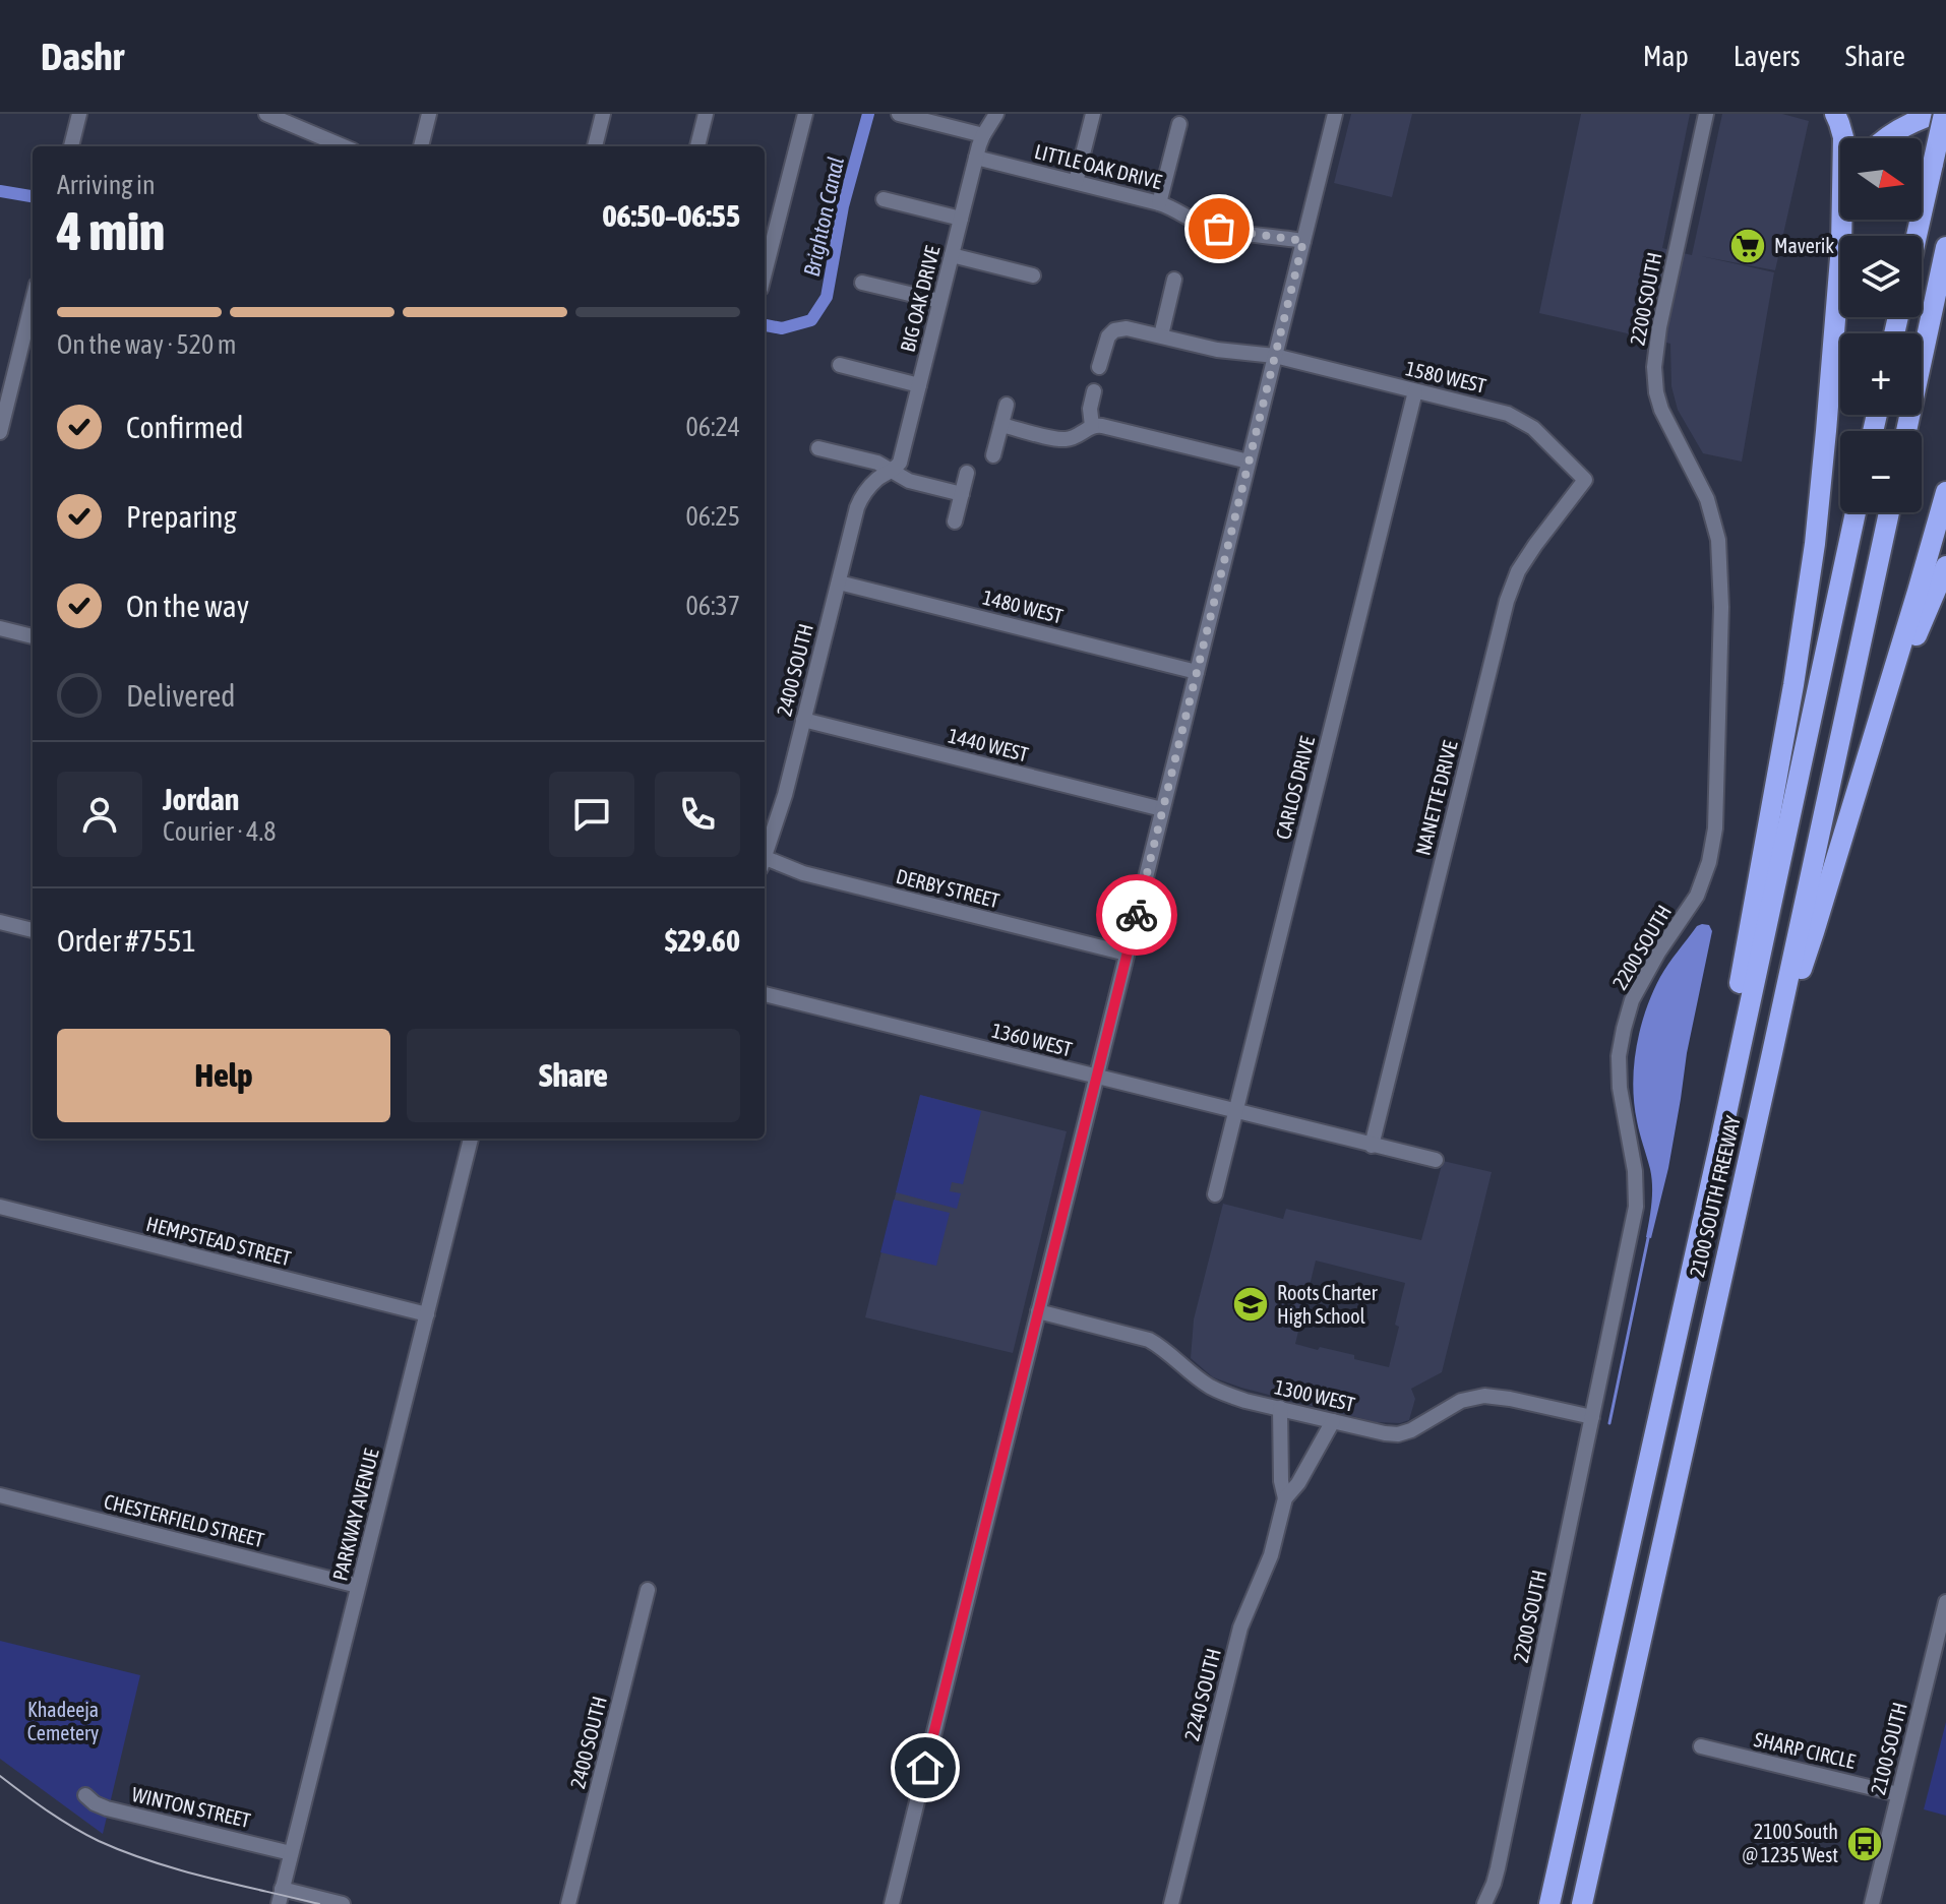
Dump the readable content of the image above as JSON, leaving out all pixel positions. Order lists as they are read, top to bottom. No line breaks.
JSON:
{"streets":{"highway":["2100 SOUTH FREEWAY"],"street":["LITTLE OAK DRIVE","BIG OAK DRIVE","2200 SOUTH","1580 WEST","1480 WEST","2400 SOUTH","1440 WEST","CARLOS DRIVE","NANETTE DRIVE","DERBY STREET","1360 WEST","HEMPSTEAD STREET","1300 WEST","PARKWAY AVENUE","CHESTERFIELD STREET","2240 SOUTH","2100 SOUTH","SHARP CIRCLE","WINTON STREET"]},"crossings":[["LITTLE OAK DRIVE","BIG OAK DRIVE"],["BIG OAK DRIVE","2400 SOUTH"],["2200 SOUTH","1300 WEST"],["1580 WEST","CARLOS DRIVE"],["1580 WEST","NANETTE DRIVE"],["1480 WEST","2400 SOUTH"],["2400 SOUTH","1440 WEST"],["CARLOS DRIVE","1360 WEST"],["NANETTE DRIVE","1360 WEST"],["HEMPSTEAD STREET","PARKWAY AVENUE"],["1300 WEST","2240 SOUTH"],["PARKWAY AVENUE","CHESTERFIELD STREET"],["PARKWAY AVENUE","WINTON STREET"],["2100 SOUTH","SHARP CIRCLE"]],"water":["Brighton Canal"],"parks":["Khadeeja Cemetery"],"places":{"supermarket":["Maverik"],"school or university":["Roots Charter High School"],"bus stop":["2100 South @ 1235 West"]},"north":"right","page":{"header":"Dashr","nav":["Map","Layers","Share"],"map_buttons":["+","−"],"heading":["4 min","Arriving in","06:50–06:55"],"panel":["Jordan","Courier · 4.8","Order #7551","$29.60"],"bar":"On the way · 520 m","list":[["Confirmed","06:24"],["Preparing","06:25"],["On the way","06:37"],"Delivered"],"buttons":["Help","Share"]}}
